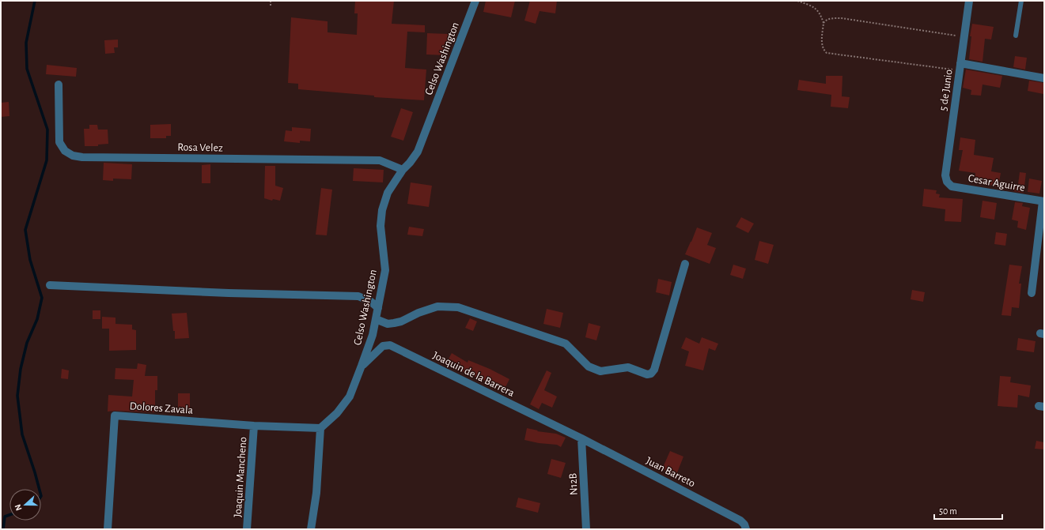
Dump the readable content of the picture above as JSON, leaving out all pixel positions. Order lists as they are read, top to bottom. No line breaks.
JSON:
{"streets":{"street":["Celso Washington","5 de Junio","Rosa Velez","Cesar Aguirre","Joaquin de la Barrera","Dolores Zavala","Juan Barreto","Joaquin Mancheno","N12B"]},"crossings":[["Celso Washington","Rosa Velez"],["Celso Washington","Joaquin de la Barrera"],["Celso Washington","Dolores Zavala"],["5 de Junio","Cesar Aguirre"],["Joaquin de la Barrera","Juan Barreto"],["Joaquin de la Barrera","N12B"],["Dolores Zavala","Joaquin Mancheno"],["Juan Barreto","N12B"]],"scale_bar":"50 m","north":"left"}
